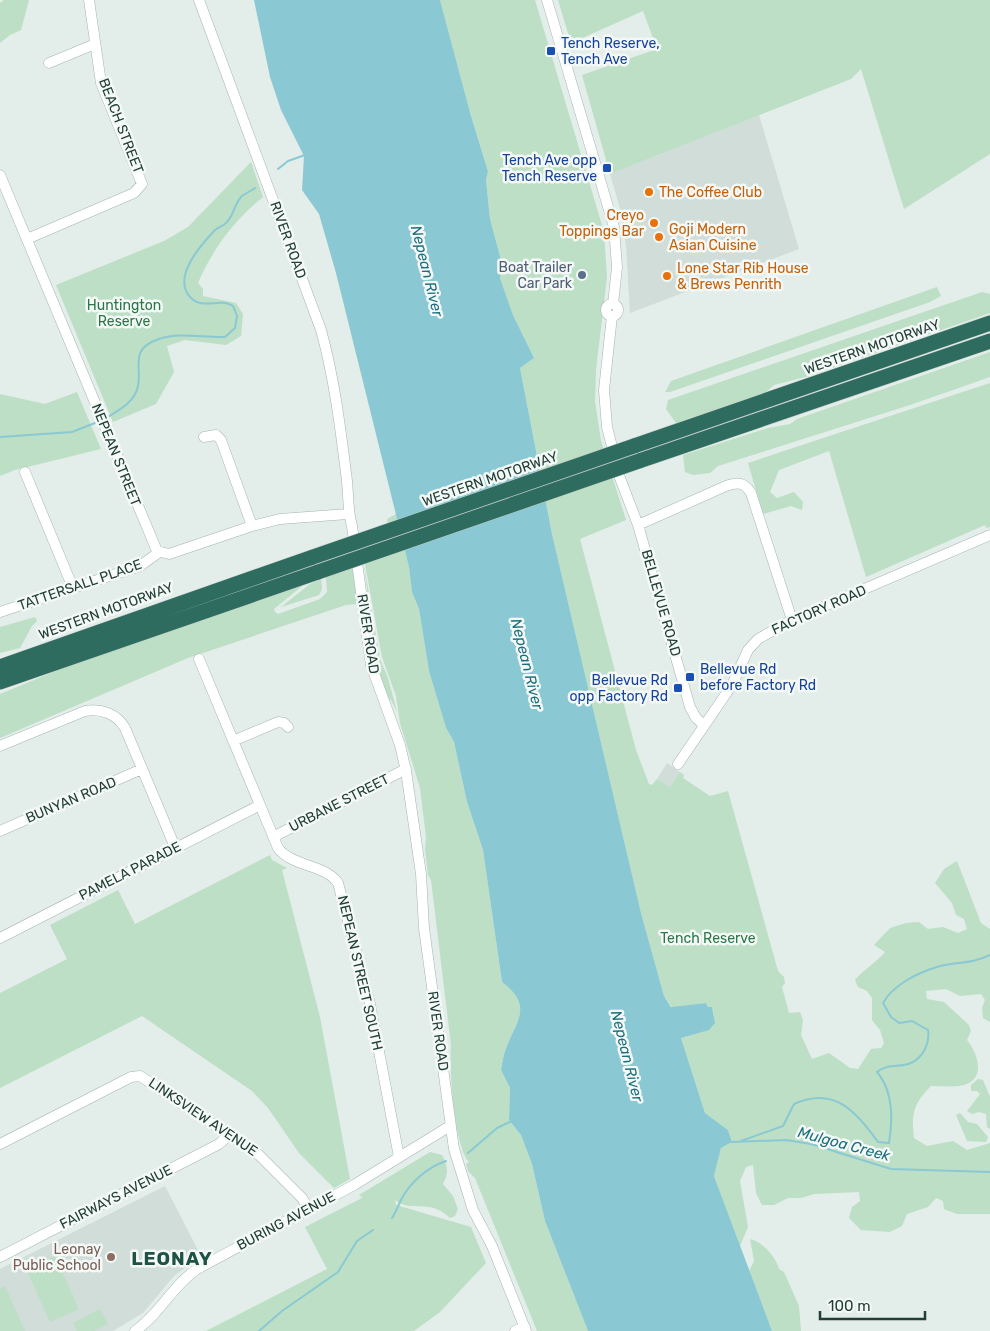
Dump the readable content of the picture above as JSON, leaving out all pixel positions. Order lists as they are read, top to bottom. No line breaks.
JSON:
{"streets":{"highway":["WESTERN MOTORWAY"],"street":["BEACH STREET","RIVER ROAD","NEPEAN STREET","TATTERSALL PLACE","BELLEVUE ROAD","FACTORY ROAD","BUNYAN ROAD","URBANE STREET","PAMELA PARADE","NEPEAN STREET SOUTH","LINKSVIEW AVENUE","FAIRWAYS AVENUE","BURING AVENUE"]},"crossings":[["BEACH STREET","NEPEAN STREET"],["RIVER ROAD","URBANE STREET"],["RIVER ROAD","BURING AVENUE"],["NEPEAN STREET","TATTERSALL PLACE"],["BELLEVUE ROAD","FACTORY ROAD"],["URBANE STREET","NEPEAN STREET SOUTH"],["PAMELA PARADE","NEPEAN STREET SOUTH"],["NEPEAN STREET SOUTH","BURING AVENUE"],["LINKSVIEW AVENUE","FAIRWAYS AVENUE"],["LINKSVIEW AVENUE","BURING AVENUE"]],"districts":["LEONAY"],"water":["Nepean River","Mulgoa Creek"],"parks":["Huntington Reserve","Tench Reserve"],"places":{"transit":["Tench Reserve, Tench Ave","Tench Ave opp Tench Reserve","Bellevue Rd before Factory Rd","Bellevue Rd opp Factory Rd"],"other":["The Coffee Club","Creyo Toppings Bar","Goji Modern Asian Cuisine","Boat Trailer Car Park","Lone Star Rib House & Brews Penrith","Leonay Public School"]},"scale_bar":"100 m"}
